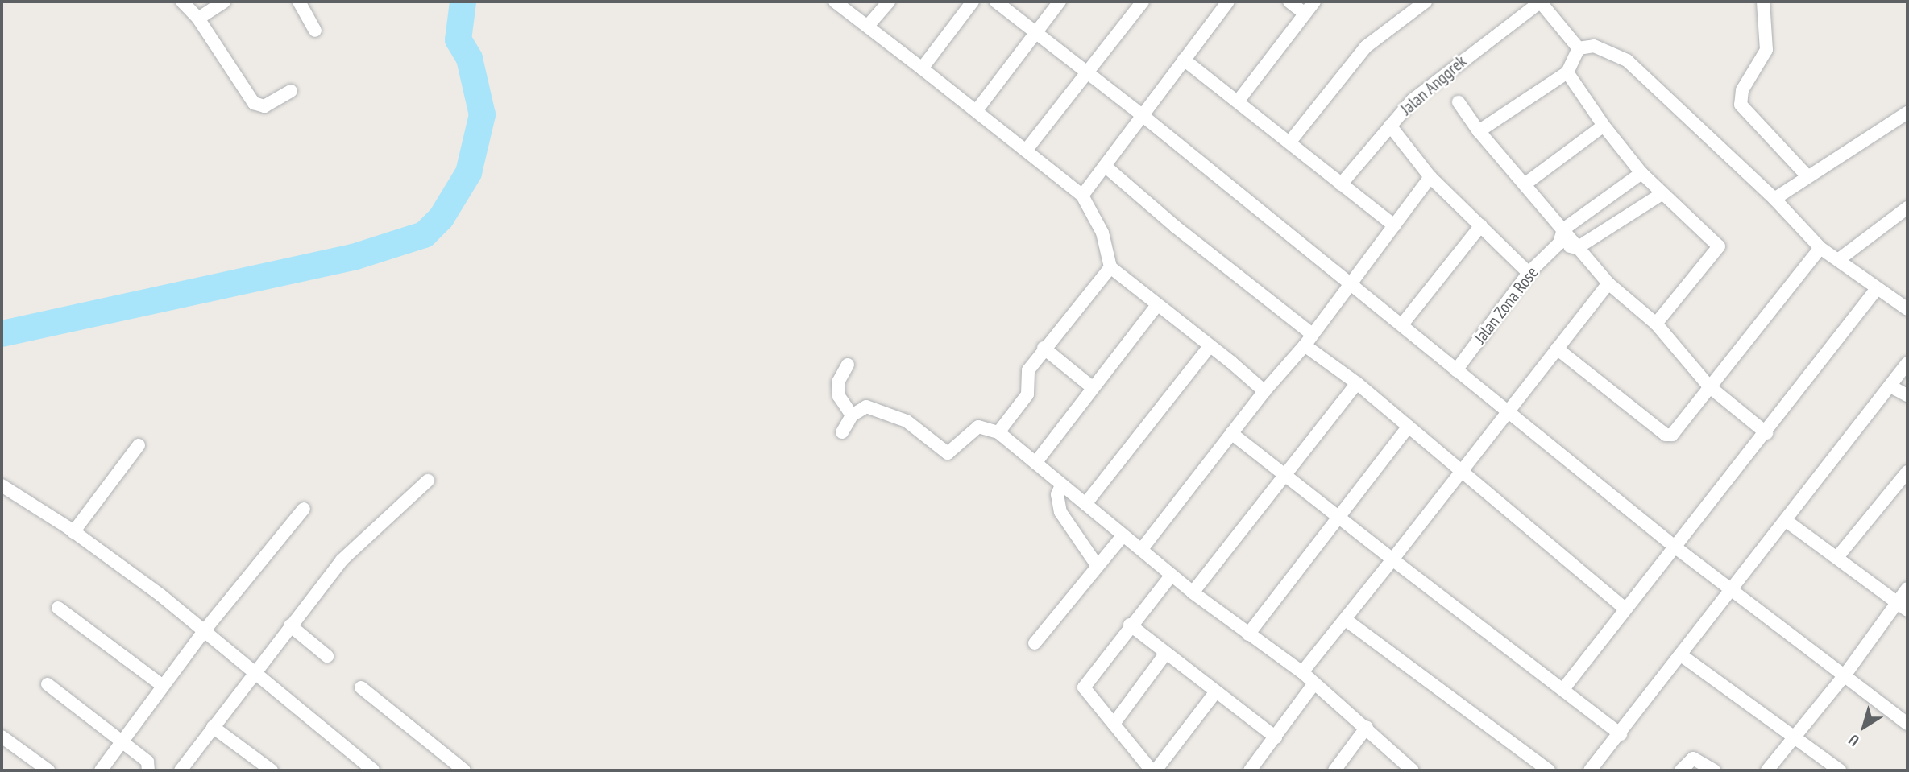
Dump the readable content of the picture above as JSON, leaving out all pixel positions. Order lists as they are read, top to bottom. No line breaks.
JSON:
{"streets":{"street":["Jalan Anggrek","Jalan Zona Rose"]},"north":"bottom left"}
